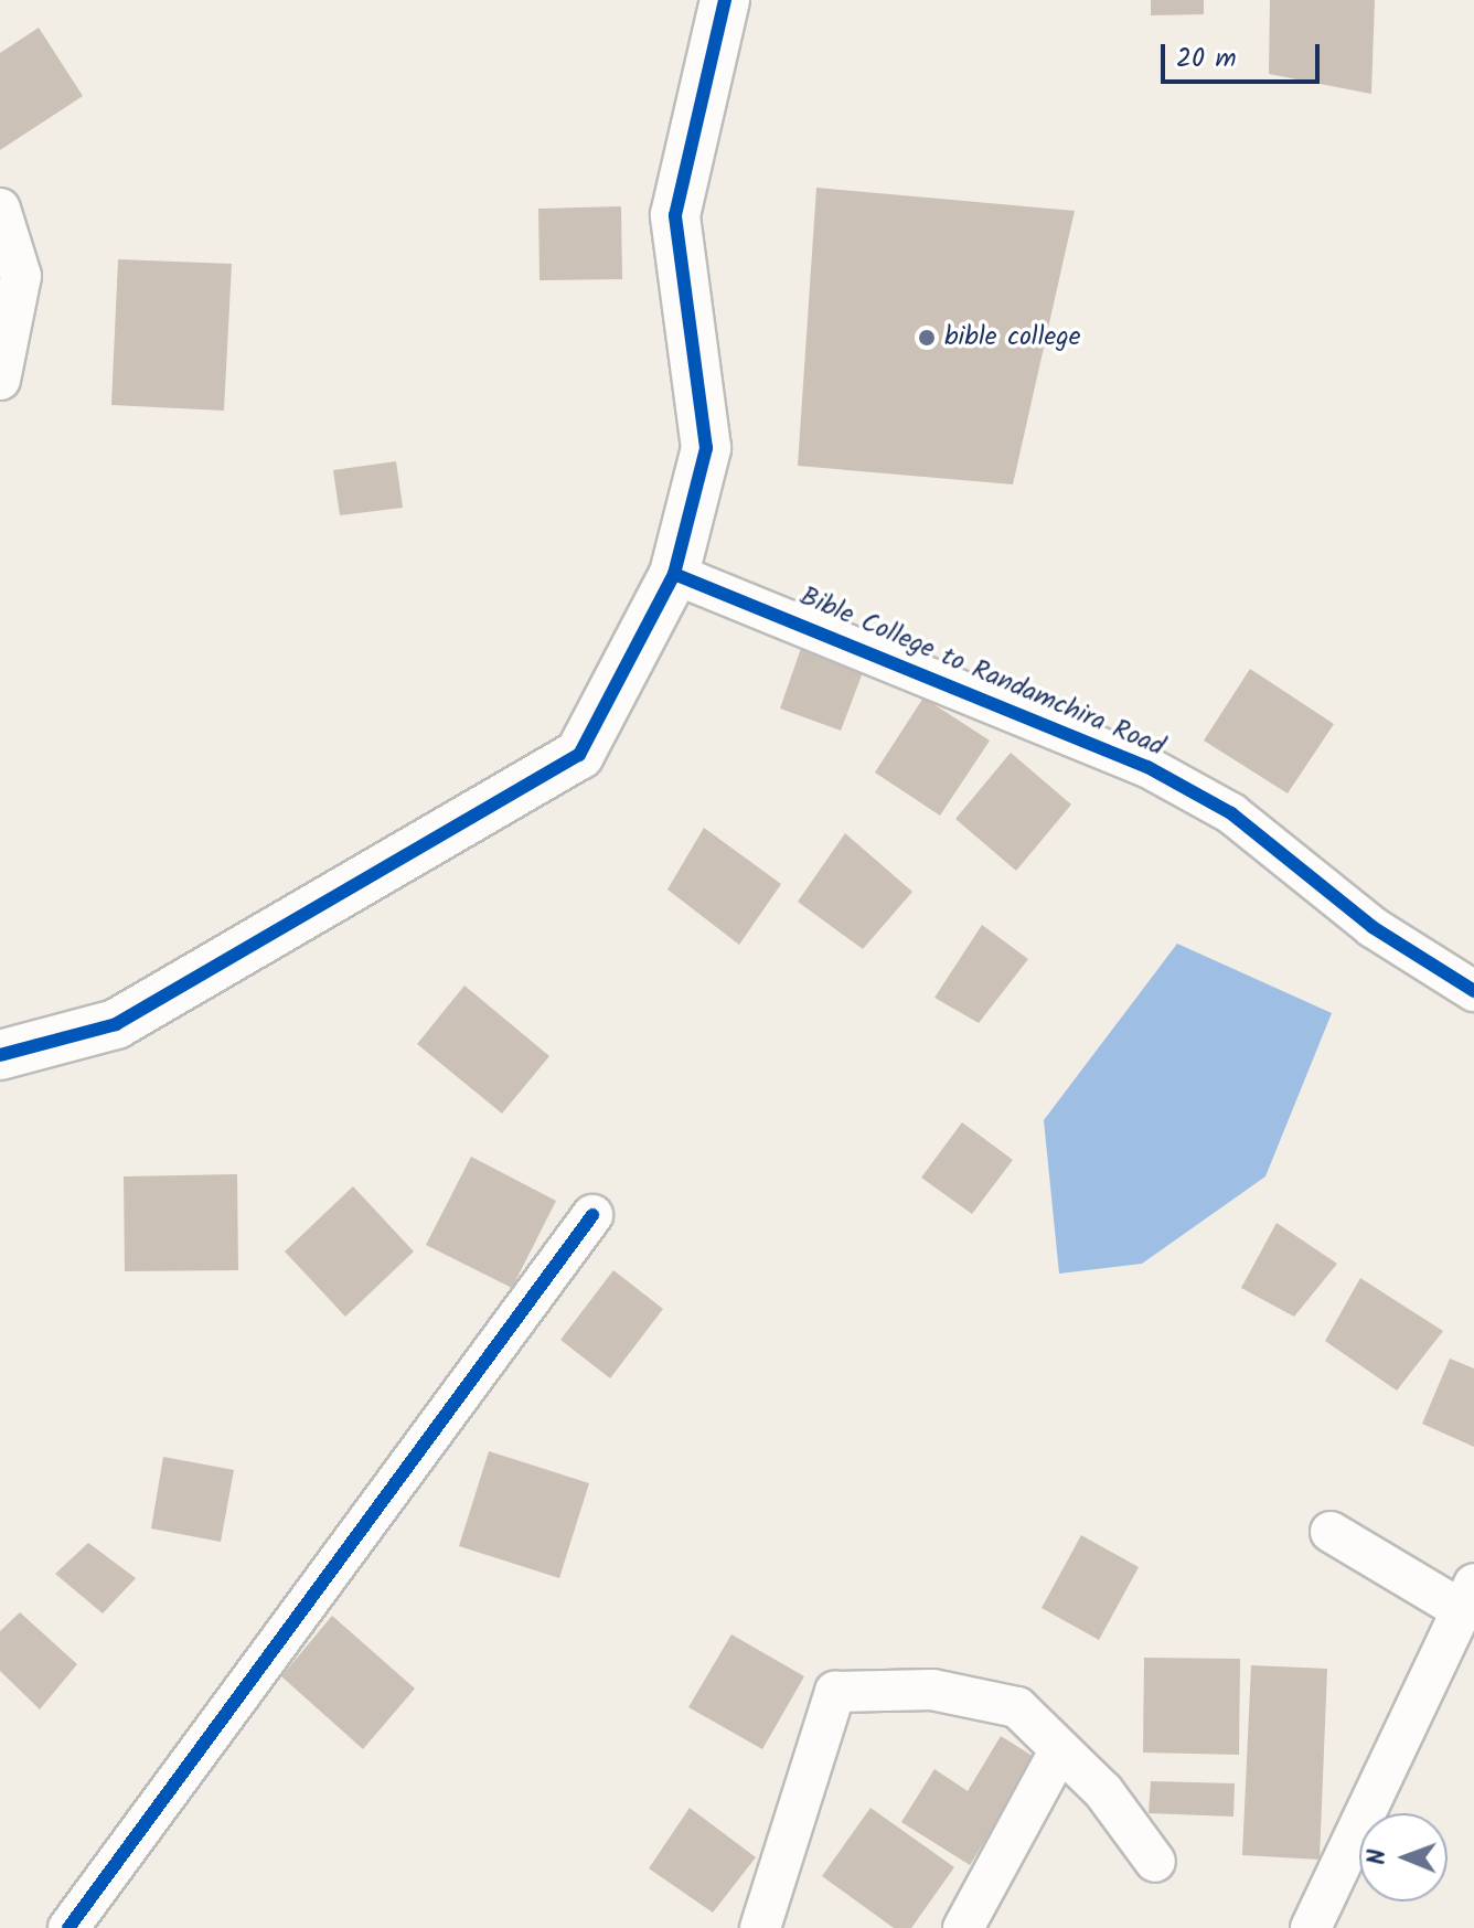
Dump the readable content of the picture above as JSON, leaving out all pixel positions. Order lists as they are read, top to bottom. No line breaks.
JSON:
{"streets":{"street":["Bible College to Randamchira Road"]},"places":["bible college"],"scale_bar":"20 m","north":"left"}
